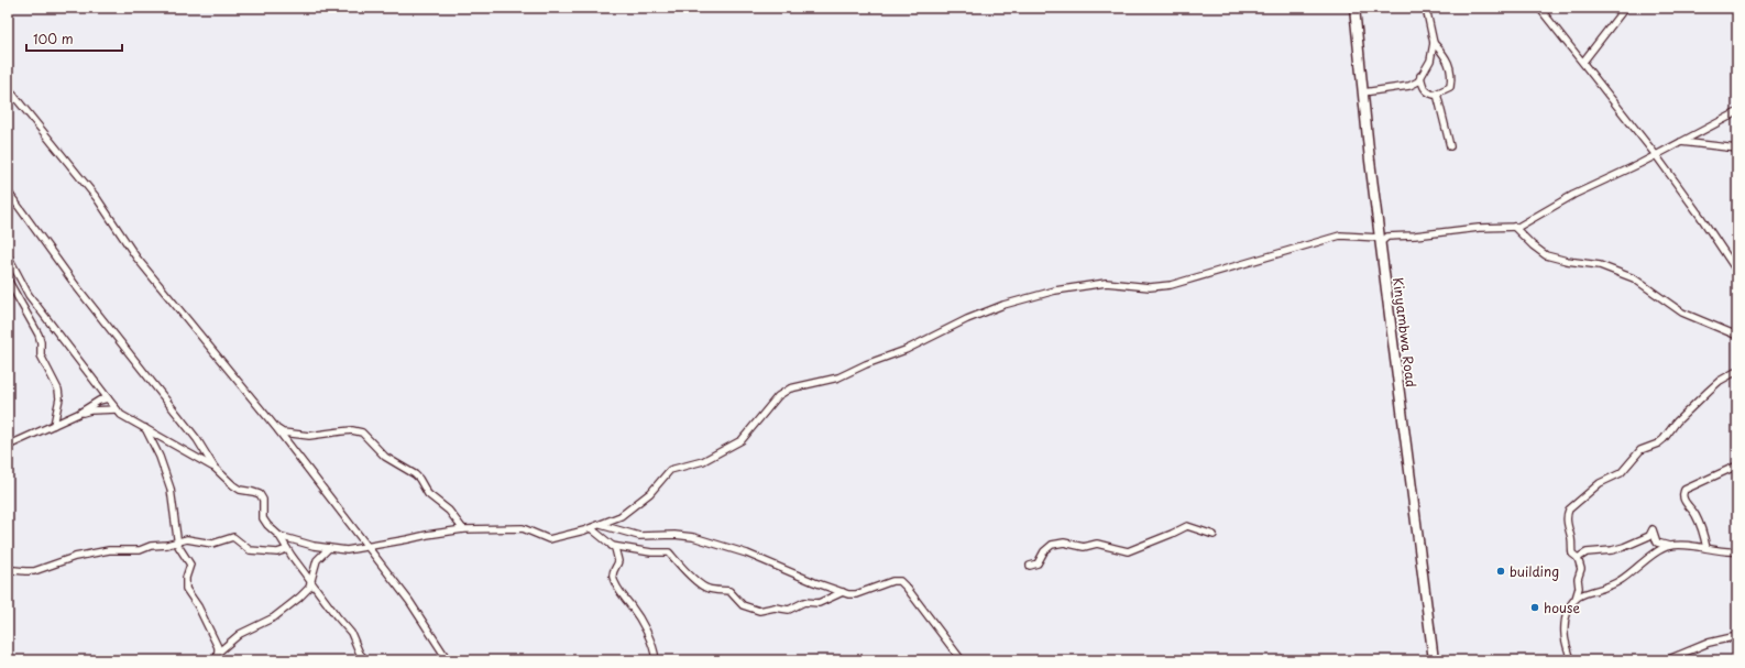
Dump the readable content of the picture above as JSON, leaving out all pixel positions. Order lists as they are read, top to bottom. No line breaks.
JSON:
{"streets":{"street":["Kinyambwa Road"]},"places":["building","house"],"scale_bar":"100 m"}
